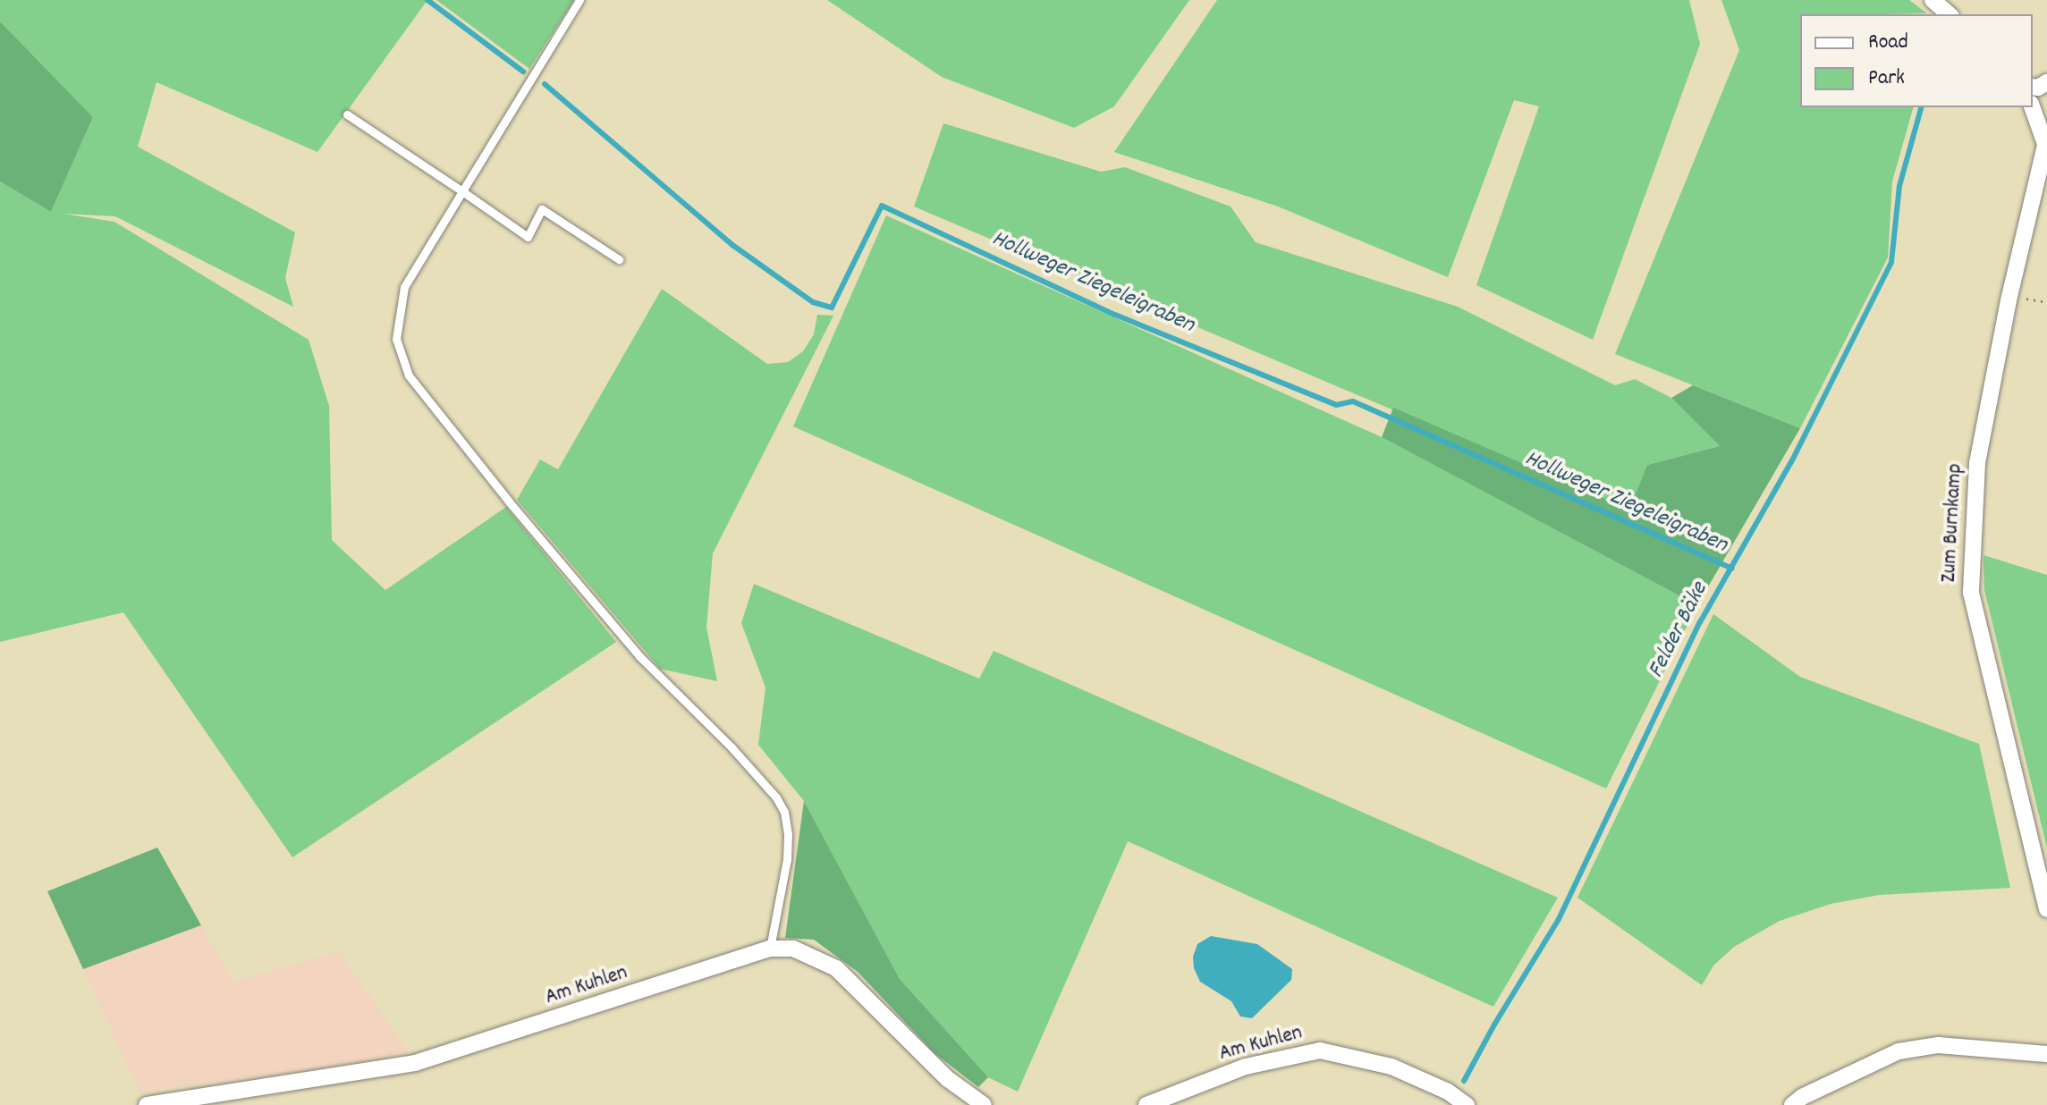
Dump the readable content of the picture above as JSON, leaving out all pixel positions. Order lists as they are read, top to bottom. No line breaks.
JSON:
{"streets":{"street":["Zum Burnkamp","Am Kuhlen"]},"water":["Hollweger Ziegeleigraben","Felder Bäke"],"legend":["Road","Park"]}
